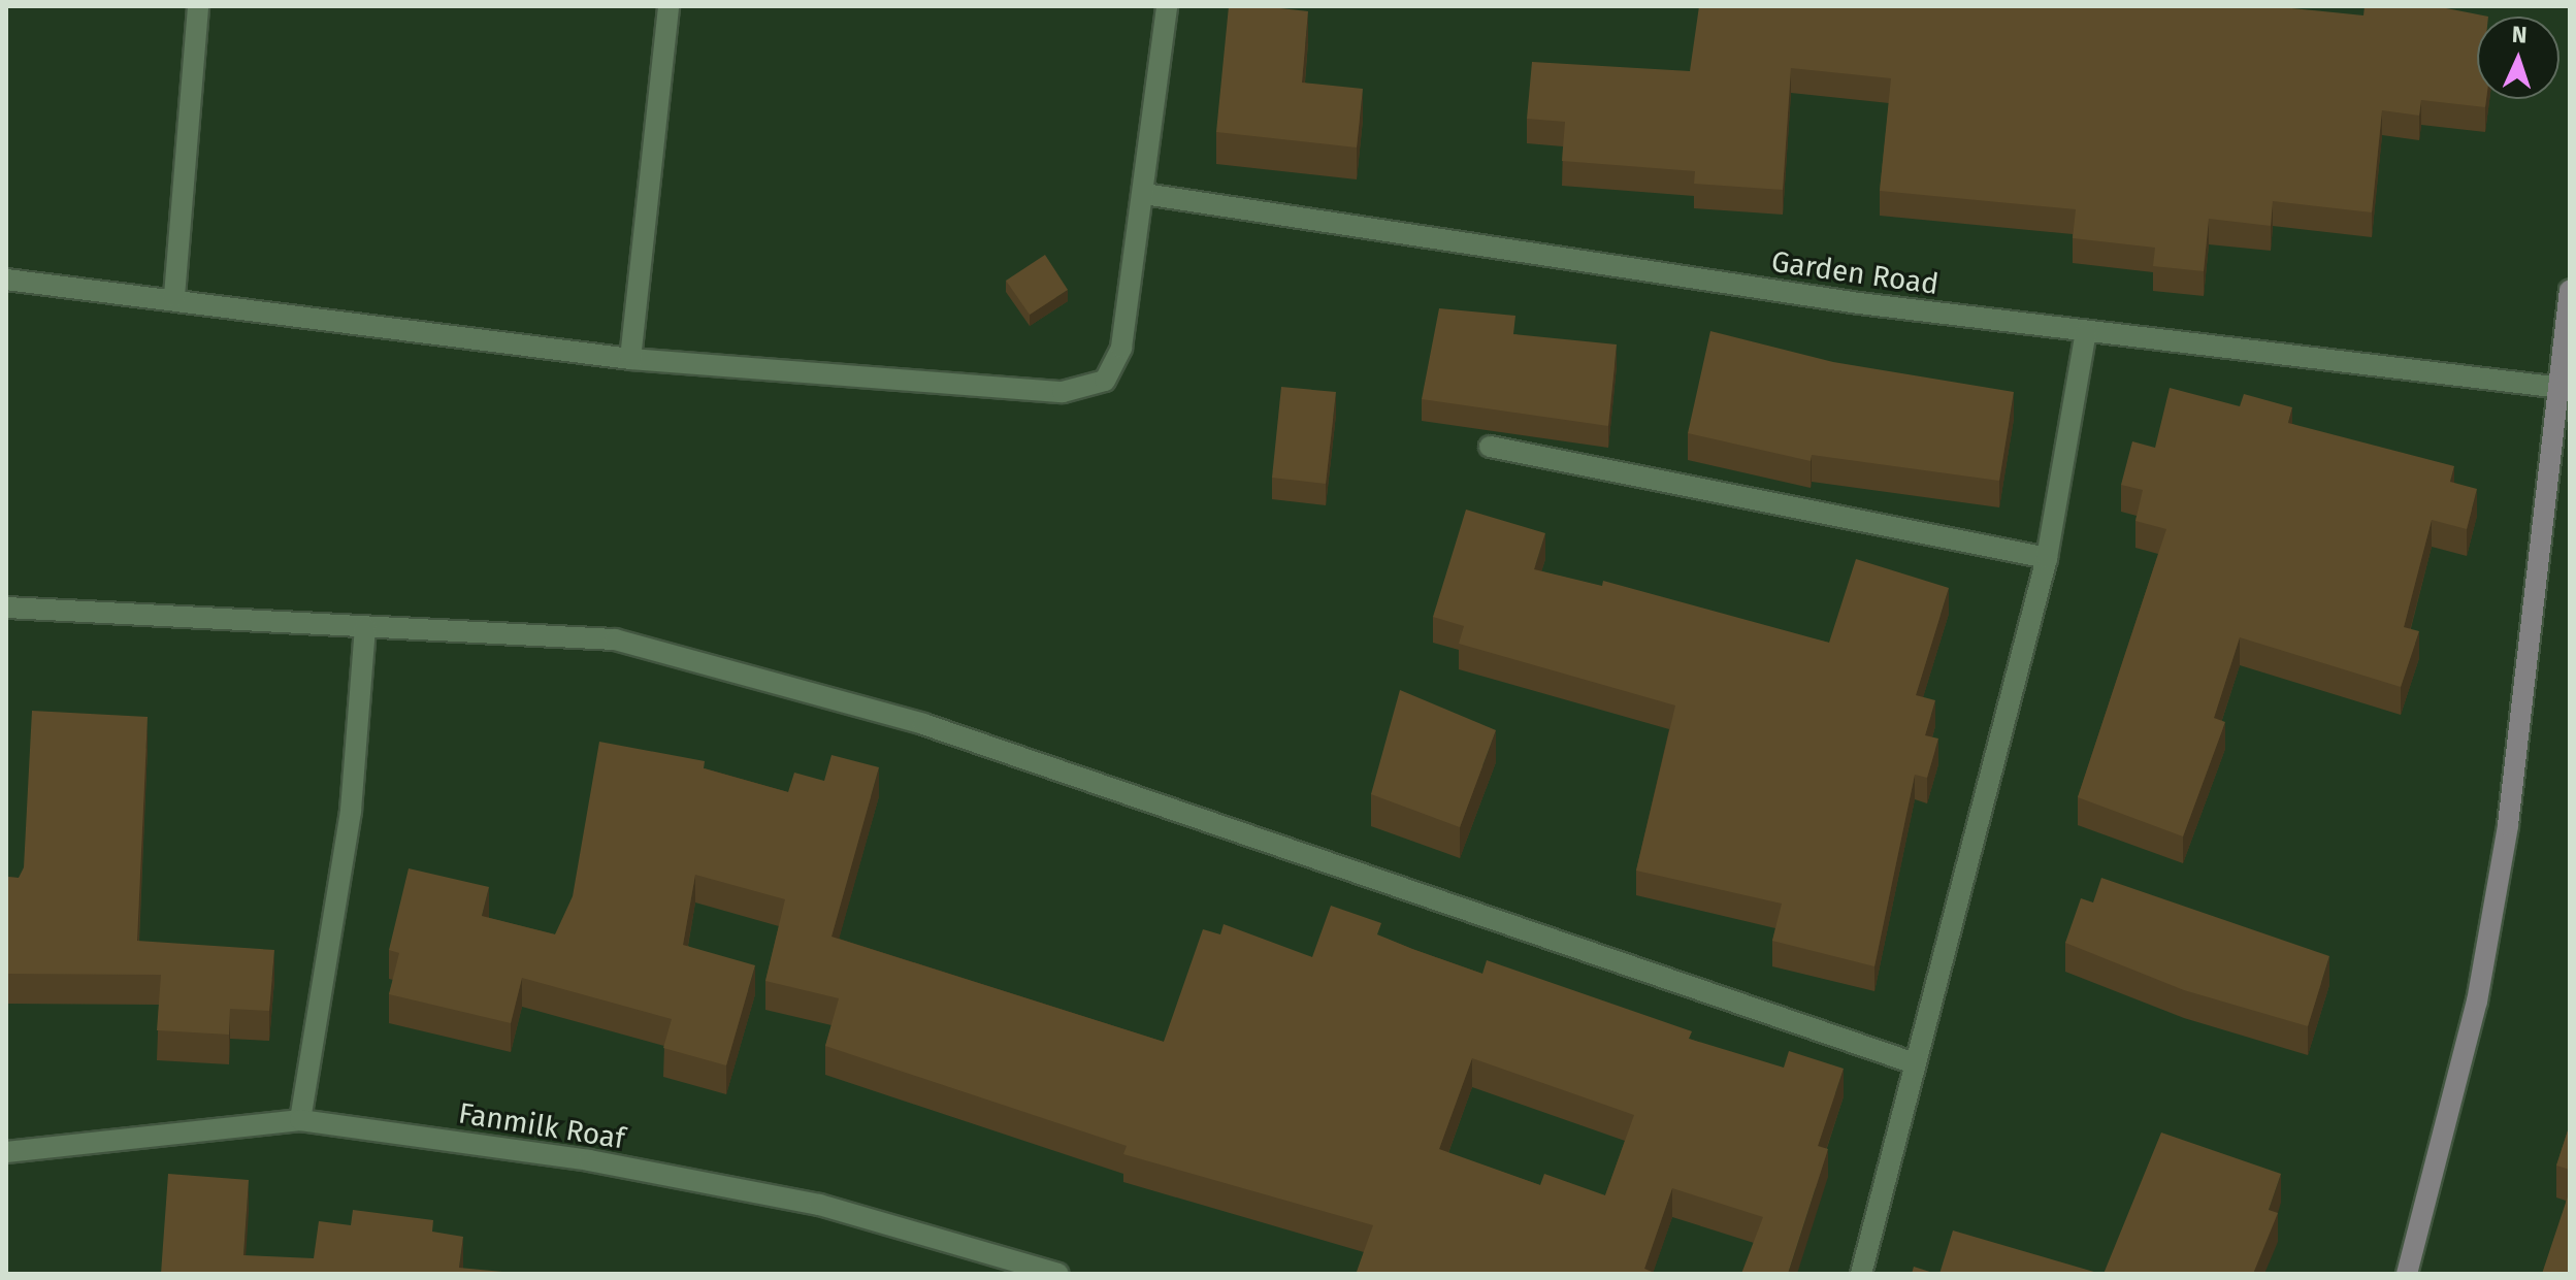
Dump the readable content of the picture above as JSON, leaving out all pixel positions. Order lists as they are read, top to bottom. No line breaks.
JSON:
{"streets":{"street":["Garden Road","Fanmilk Roaf"]},"north":"top"}
